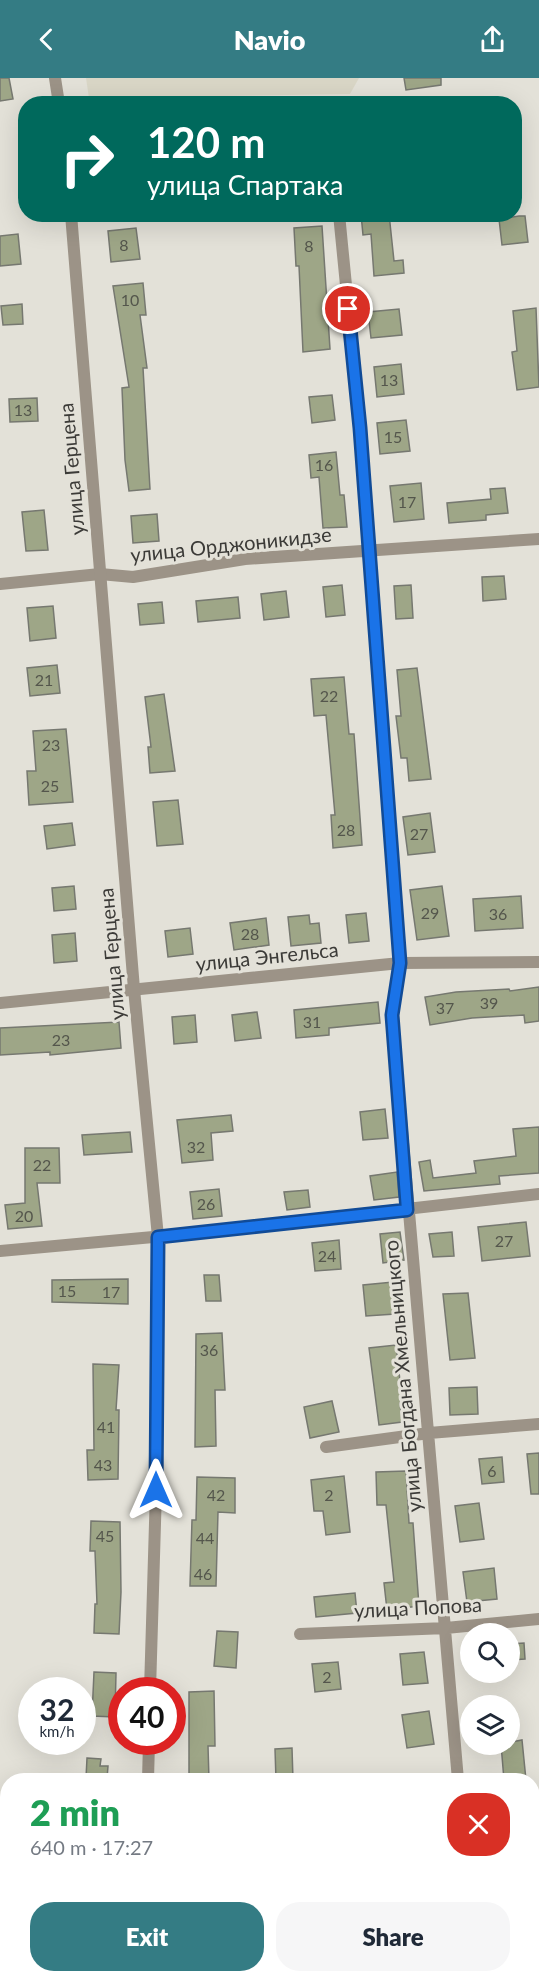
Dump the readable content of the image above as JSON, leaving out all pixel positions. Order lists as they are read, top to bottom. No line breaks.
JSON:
{"streets":{"street":["улица Герцена","улица Орджоникидзе","улица Энгельса","улица Богдана Хмельницкого","улица Попова"]},"crossings":[["улица Герцена","улица Орджоникидзе"],["улица Герцена","улица Энгельса"],["улица Орджоникидзе","улица Богдана Хмельницкого"],["улица Энгельса","улица Богдана Хмельницкого"],["улица Богдана Хмельницкого","улица Попова"]],"house_numbers":["8","8","10","13","13","15","16","17","21","22","23","25","28","27","29","36","28","39","37","31","23","32","22","26","20","27","24","15","17","36","41","43","6","42","2","45","44","46","2"],"page":{"header":"Navio","turn":["120 m","улица Спартака"],"speed":"32 km/h","limit":"40","heading":["2 min","640 m · 17:27"],"buttons":["Exit","Share"]}}
